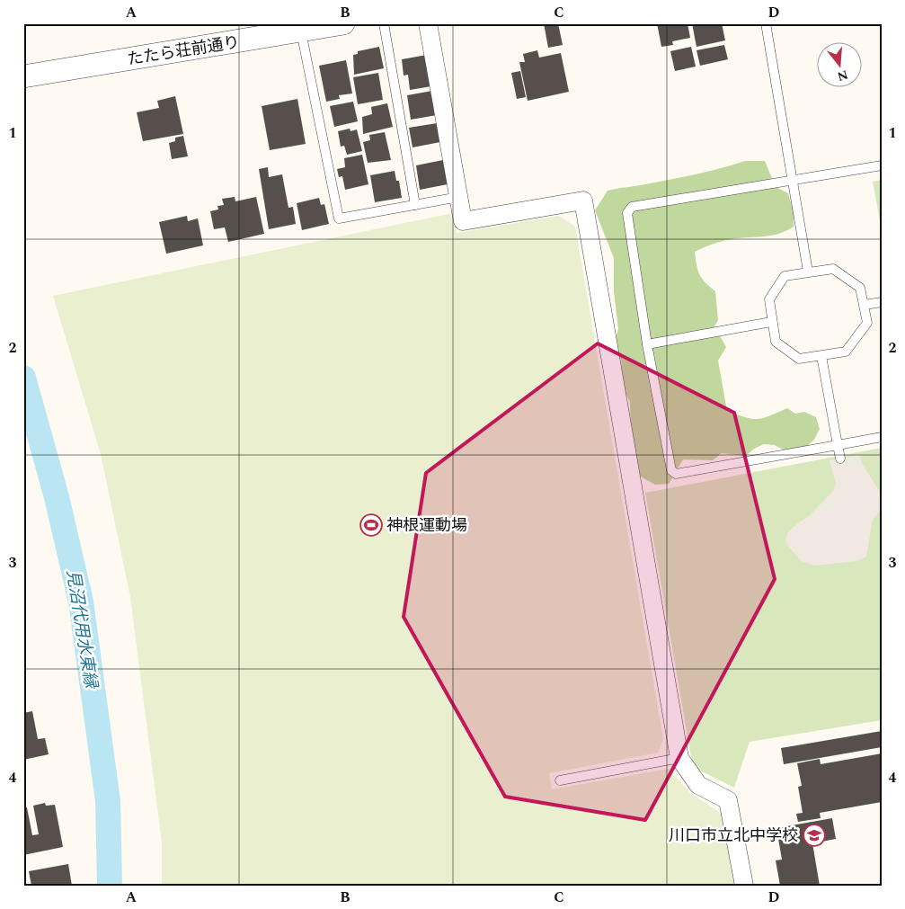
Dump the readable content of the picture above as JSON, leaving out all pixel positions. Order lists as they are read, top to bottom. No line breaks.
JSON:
{"streets":{"street":["たたら荘前通り"]},"water":["見沼代用水東縁"],"places":{"sports":["神根運動場"],"school or university":["川口市立北中学校"]},"north":"bottom","grid":{"columns":["A","B","C","D"],"rows":["1","2","3","4"]}}
